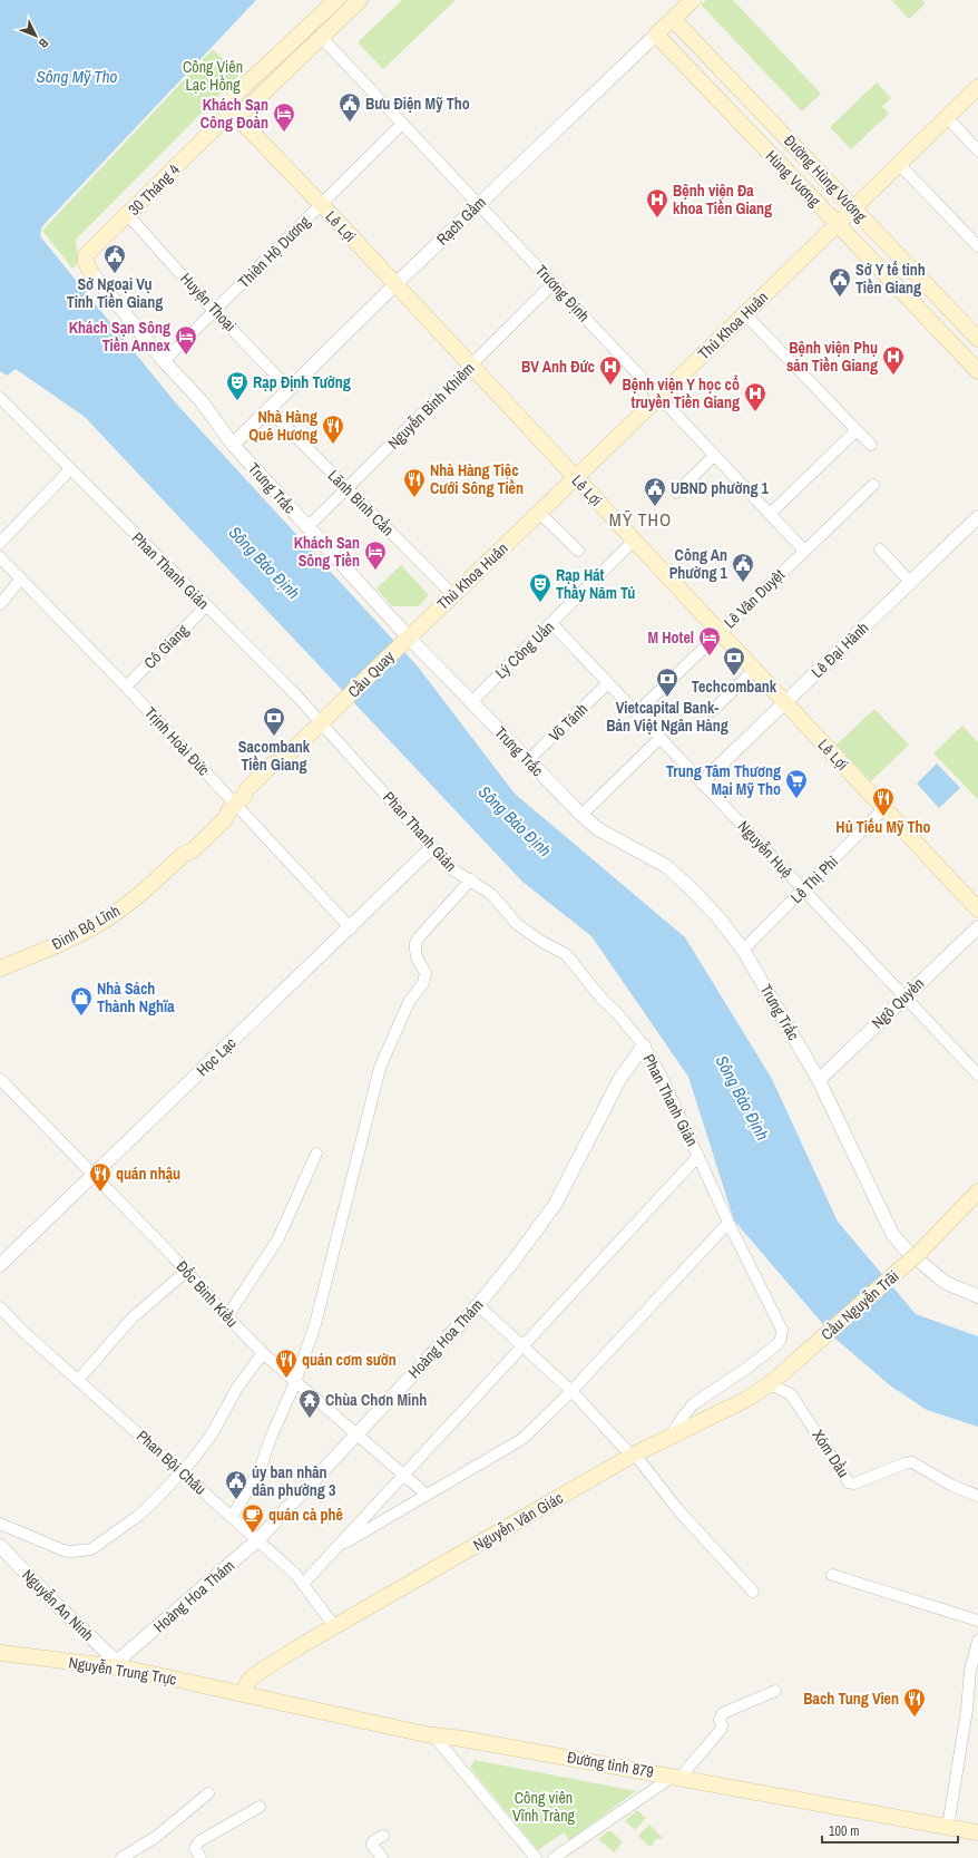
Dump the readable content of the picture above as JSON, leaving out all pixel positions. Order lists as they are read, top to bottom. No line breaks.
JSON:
{"streets":{"main road":["Hùng Vương","Đường Hùng Vương","30 Tháng 4","Rạch Gầm","Lê Lợi","Thủ Khoa Huân","Cầu Quay","Đinh Bộ Lĩnh","Cầu Nguyễn Trãi","Nguyễn Văn Giác","Nguyễn Trung Trực","Đường tỉnh 879"],"street":["Thiên Hộ Dương","Trương Định","Huyện Thoại","Nguyễn Bỉnh Khiêm","Trưng Trắc","Lãnh Binh Cẩn","Phan Thanh Giản","Lê Văn Duyệt","Cô Giang","Lý Công Uẩn","Lê Đại Hành","Võ Tánh","Trịnh Hoài Đức","Nguyễn Huệ","Lê Thị Phỉ","Ngô Quyền","Học Lạc","Đốc Binh Kiều","Hoàng Hoa Thám","Xóm Dầu","Phan Bội Châu","Nguyễn An Ninh"]},"crossings":[["Hùng Vương","Rạch Gầm"],["Hùng Vương","Thủ Khoa Huân"],["Đường Hùng Vương","Rạch Gầm"],["Đường Hùng Vương","Thủ Khoa Huân"],["30 Tháng 4","Lê Lợi"],["30 Tháng 4","Trương Định"],["30 Tháng 4","Huyện Thoại"],["30 Tháng 4","Trưng Trắc"],["Rạch Gầm","Lê Lợi"],["Rạch Gầm","Trương Định"],["Rạch Gầm","Huyện Thoại"],["Rạch Gầm","Trưng Trắc"],["Rạch Gầm","Lãnh Binh Cẩn"],["Lê Lợi","Thiên Hộ Dương"],["Lê Lợi","Thủ Khoa Huân"],["Lê Lợi","Nguyễn Bỉnh Khiêm"],["Lê Lợi","Lê Văn Duyệt"],["Lê Lợi","Lý Công Uẩn"],["Lê Lợi","Lê Đại Hành"],["Lê Lợi","Lê Thị Phỉ"],["Thiên Hộ Dương","Trương Định"],["Thiên Hộ Dương","Huyện Thoại"],["Thiên Hộ Dương","Trưng Trắc"],["Trương Định","Thủ Khoa Huân"],["Trương Định","Nguyễn Bỉnh Khiêm"],["Trương Định","Lê Văn Duyệt"],["Thủ Khoa Huân","Trưng Trắc"],["Thủ Khoa Huân","Lãnh Binh Cẩn"],["Thủ Khoa Huân","Cầu Quay"],["Nguyễn Bỉnh Khiêm","Trưng Trắc"],["Nguyễn Bỉnh Khiêm","Lãnh Binh Cẩn"],["Trưng Trắc","Lý Công Uẩn"],["Trưng Trắc","Cầu Quay"],["Trưng Trắc","Võ Tánh"],["Trưng Trắc","Lê Thị Phỉ"],["Trưng Trắc","Ngô Quyền"],["Trưng Trắc","Cầu Nguyễn Trãi"],["Phan Thanh Giản","Cô Giang"],["Phan Thanh Giản","Cầu Quay"],["Phan Thanh Giản","Đinh Bộ Lĩnh"],["Phan Thanh Giản","Học Lạc"],["Phan Thanh Giản","Hoàng Hoa Thám"],["Phan Thanh Giản","Nguyễn Văn Giác"],["Lê Văn Duyệt","Nguyễn Huệ"],["Cô Giang","Trịnh Hoài Đức"],["Lý Công Uẩn","Nguyễn Huệ"],["Lê Đại Hành","Nguyễn Huệ"],["Cầu Quay","Đinh Bộ Lĩnh"],["Võ Tánh","Nguyễn Huệ"],["Trịnh Hoài Đức","Đinh Bộ Lĩnh"],["Trịnh Hoài Đức","Học Lạc"],["Nguyễn Huệ","Lê Thị Phỉ"],["Nguyễn Huệ","Ngô Quyền"],["Học Lạc","Đốc Binh Kiều"],["Đốc Binh Kiều","Hoàng Hoa Thám"],["Cầu Nguyễn Trãi","Nguyễn Văn Giác"],["Hoàng Hoa Thám","Phan Bội Châu"],["Hoàng Hoa Thám","Nguyễn An Ninh"],["Hoàng Hoa Thám","Nguyễn Trung Trực"],["Xóm Dầu","Nguyễn Văn Giác"],["Phan Bội Châu","Nguyễn Văn Giác"],["Nguyễn Văn Giác","Nguyễn Trung Trực"],["Nguyễn Văn Giác","Đường tỉnh 879"],["Nguyễn An Ninh","Nguyễn Trung Trực"],["Nguyễn Trung Trực","Đường tỉnh 879"]],"districts":["MỸ THO"],"water":["Sông Mỹ Tho","Sông Bảo Định"],"parks":["Công Viên Lạc Hồng","Công viên Vĩnh Tràng"],"places":{"public building":["Bưu Điện Mỹ Tho","Sở Ngoại Vụ Tỉnh Tiền Giang","Sở Y tế tỉnh Tiền Giang","UBND phường 1","Công An Phường 1","ủy ban nhân dân phường 3"],"hotel":["Khách Sạn Công Đoàn","Khách Sạn Sông Tiền Annex","Khách Sạn Sông Tiền","M Hotel"],"hospital":["Bệnh viện Đa khoa Tiền Giang","Bệnh viện Phụ sản Tiền Giang","BV Anh Đức","Bệnh viện Y học cổ truyền Tiền Giang"],"theatre":["Rạp Định Tường","Rạp Hát Thầy Năm Tú"],"restaurant":["Nhà Hàng Quê Hương","Nhà Hàng Tiệc Cưới Sông Tiền","Hủ Tiếu Mỹ Tho","quán nhậu","quán cơm sườn","Bach Tung Vien"],"bank":["Techcombank","Vietcapital Bank- Bản Việt Ngân Hàng","Sacombank Tiền Giang"],"supermarket":["Trung Tâm Thương Mại Mỹ Tho"],"shop":["Nhà Sách Thành Nghĩa"],"temple":["Chùa Chơn Minh"],"cafe":["quán cà phê"]},"scale_bar":"100 m","north":"bottom right"}
